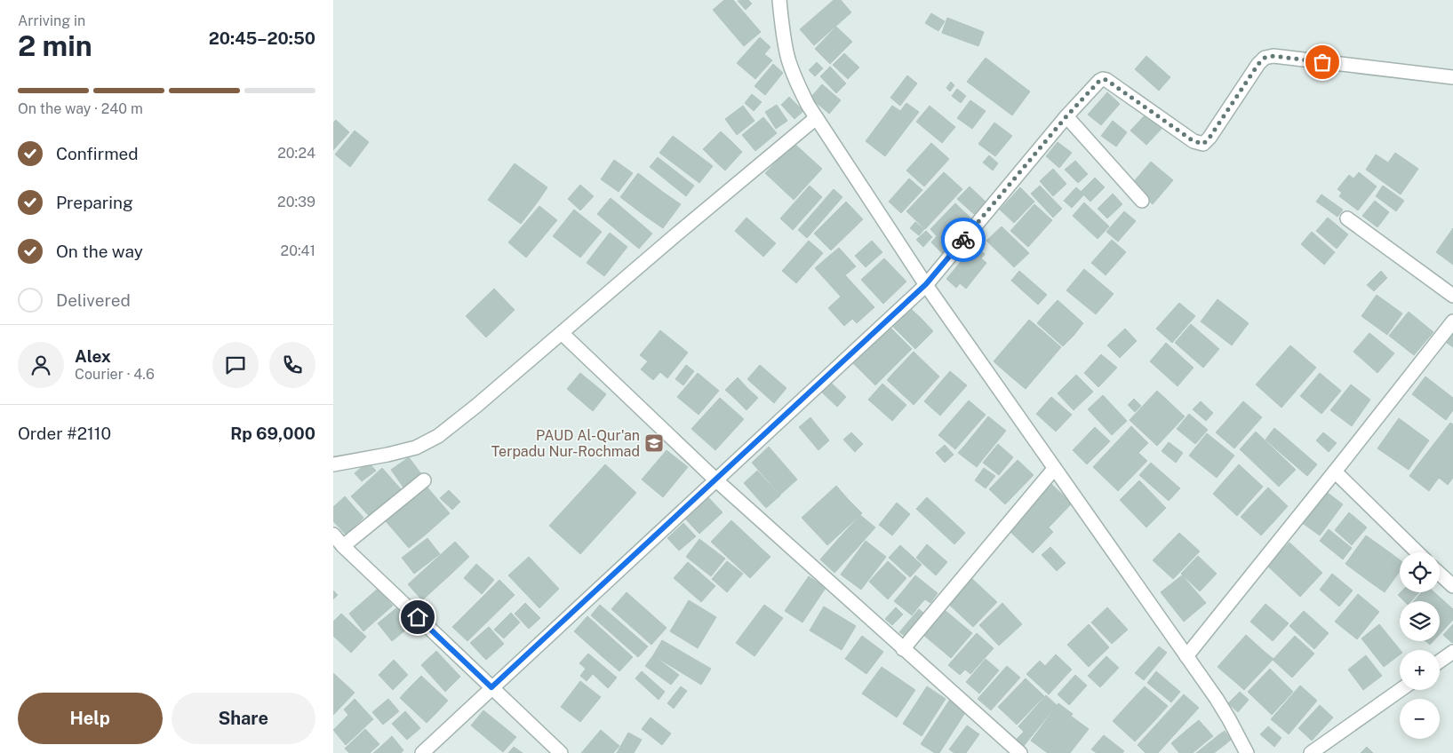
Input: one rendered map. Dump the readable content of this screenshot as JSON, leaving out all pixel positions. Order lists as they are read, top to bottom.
{
  "places": {
    "school or university": ["PAUD Al-Qur'an Terpadu Nur-Rochmad"]
  },
  "page": {
    "heading": ["2 min", "Arriving in", "20:45–20:50"],
    "panel": [
      "Alex",
      "Courier · 4.6",
      "Order #2110",
      "Rp 69,000"
    ],
    "bar": "On the way · 240 m",
    "list": [
      ["Confirmed", "20:24"],
      ["Preparing", "20:39"],
      ["On the way", "20:41"],
      "Delivered"
    ],
    "map_buttons": ["+", "−"],
    "buttons": ["Help", "Share"]
  }
}
